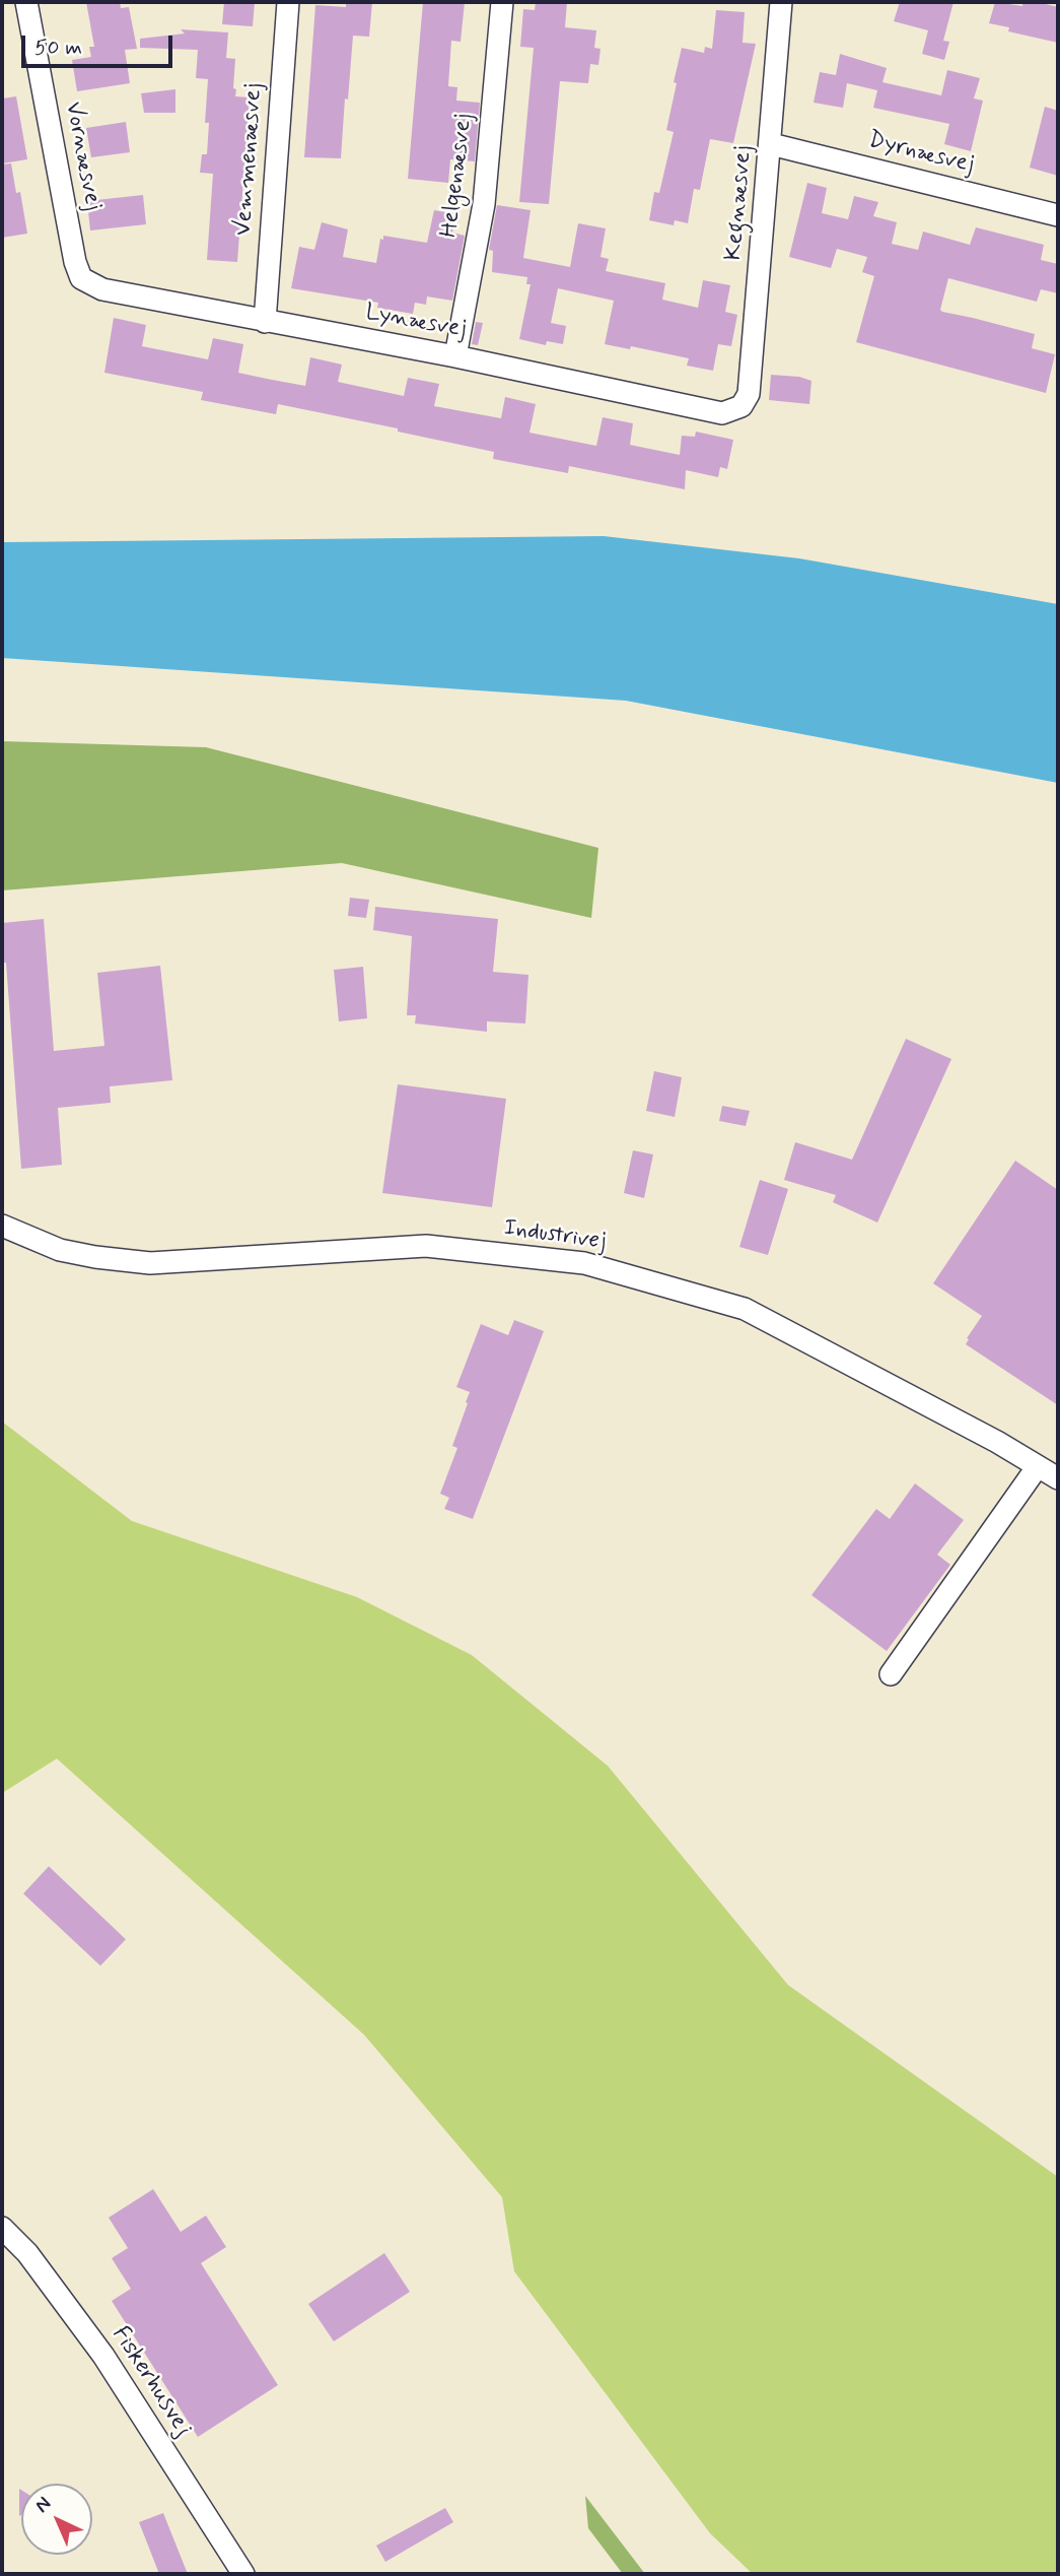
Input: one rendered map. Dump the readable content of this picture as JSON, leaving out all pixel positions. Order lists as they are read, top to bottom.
{
  "streets": {
    "street": [
      "Dyrnæsvej",
      "Vornæsvej",
      "Vemmenæsvej",
      "Helgenæsvej",
      "Kegnæsvej",
      "Lynæsvej",
      "Industrivej",
      "Fiskerhusvej"
    ]
  },
  "crossings": [
    ["Dyrnæsvej", "Kegnæsvej"],
    ["Vornæsvej", "Lynæsvej"],
    ["Vemmenæsvej", "Lynæsvej"],
    ["Helgenæsvej", "Lynæsvej"],
    ["Kegnæsvej", "Lynæsvej"]
  ],
  "scale_bar": "50 m",
  "north": "top left"
}
